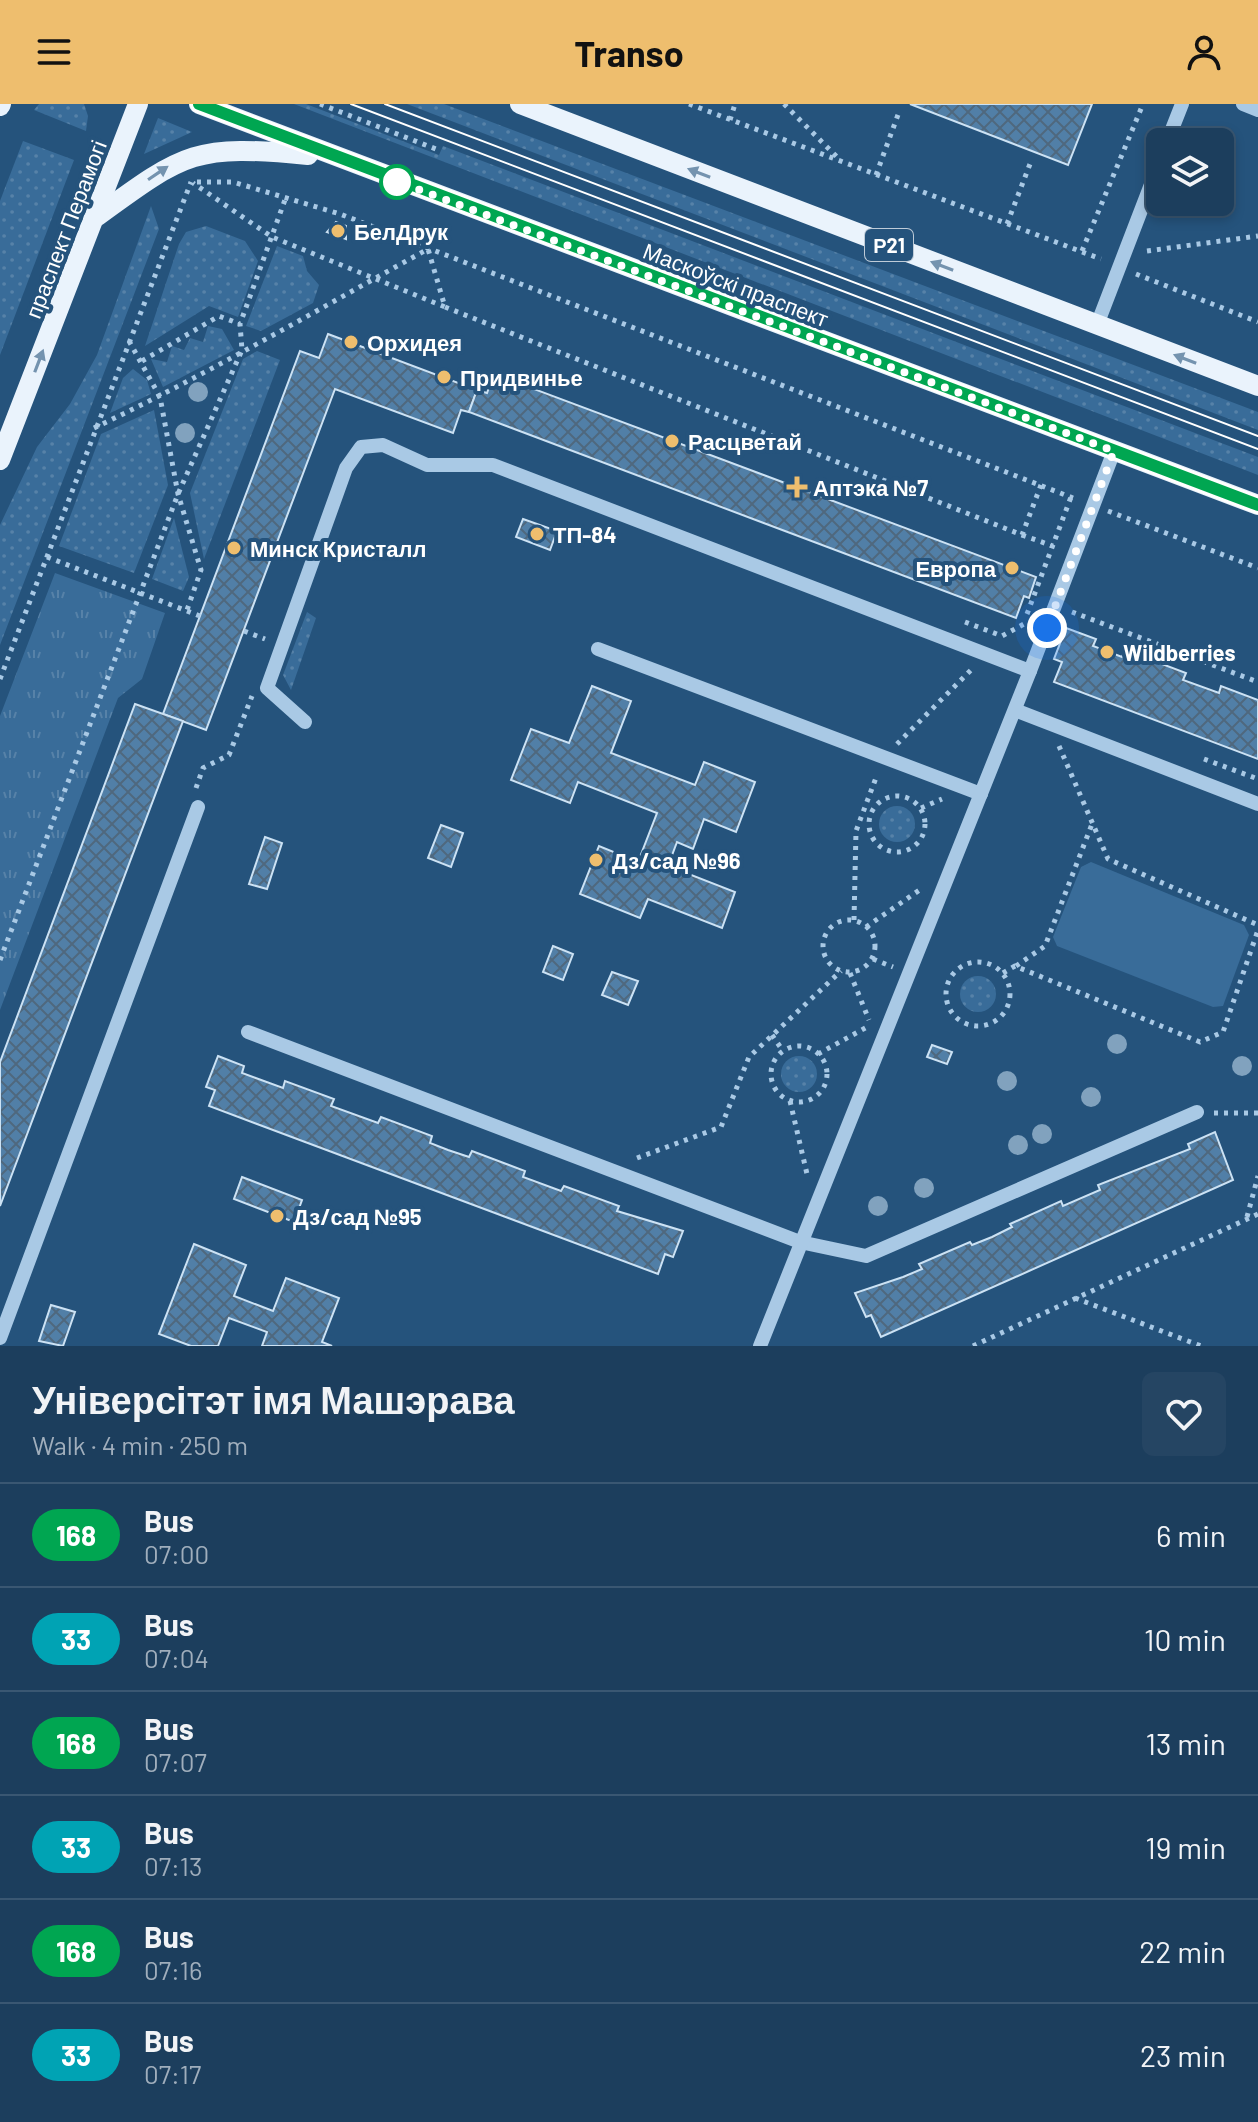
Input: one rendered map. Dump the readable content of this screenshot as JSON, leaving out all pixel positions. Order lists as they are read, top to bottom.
{
  "streets": {
    "main road": ["праспект Перамогі", "Р21", "Маскоўскі праспект"]
  },
  "one_way": ["праспект Перамогі"],
  "places": {
    "other": [
      "БелДрук",
      "Орхидея",
      "Придвинье",
      "Расцветай",
      "ТП-84",
      "Минск Кристалл",
      "Европа",
      "Wildberries",
      "Дз/сад №96",
      "Дз/сад №95"
    ],
    "health": ["Аптэка №7"]
  },
  "lines": ["bus line 168"],
  "page": {
    "header": "Transo",
    "heading": ["Універсітэт імя Машэрава", "Walk · 4 min · 250 m"],
    "list": [
      {
        "mark": "168",
        "name": "Bus",
        "note": "07:00",
        "value": "6 min"
      },
      {
        "mark": "33",
        "name": "Bus",
        "note": "07:04",
        "value": "10 min"
      },
      {
        "mark": "168",
        "name": "Bus",
        "note": "07:07",
        "value": "13 min"
      },
      {
        "mark": "33",
        "name": "Bus",
        "note": "07:13",
        "value": "19 min"
      },
      {
        "mark": "168",
        "name": "Bus",
        "note": "07:16",
        "value": "22 min"
      },
      {
        "mark": "33",
        "name": "Bus",
        "note": "07:17",
        "value": "23 min"
      }
    ]
  }
}
